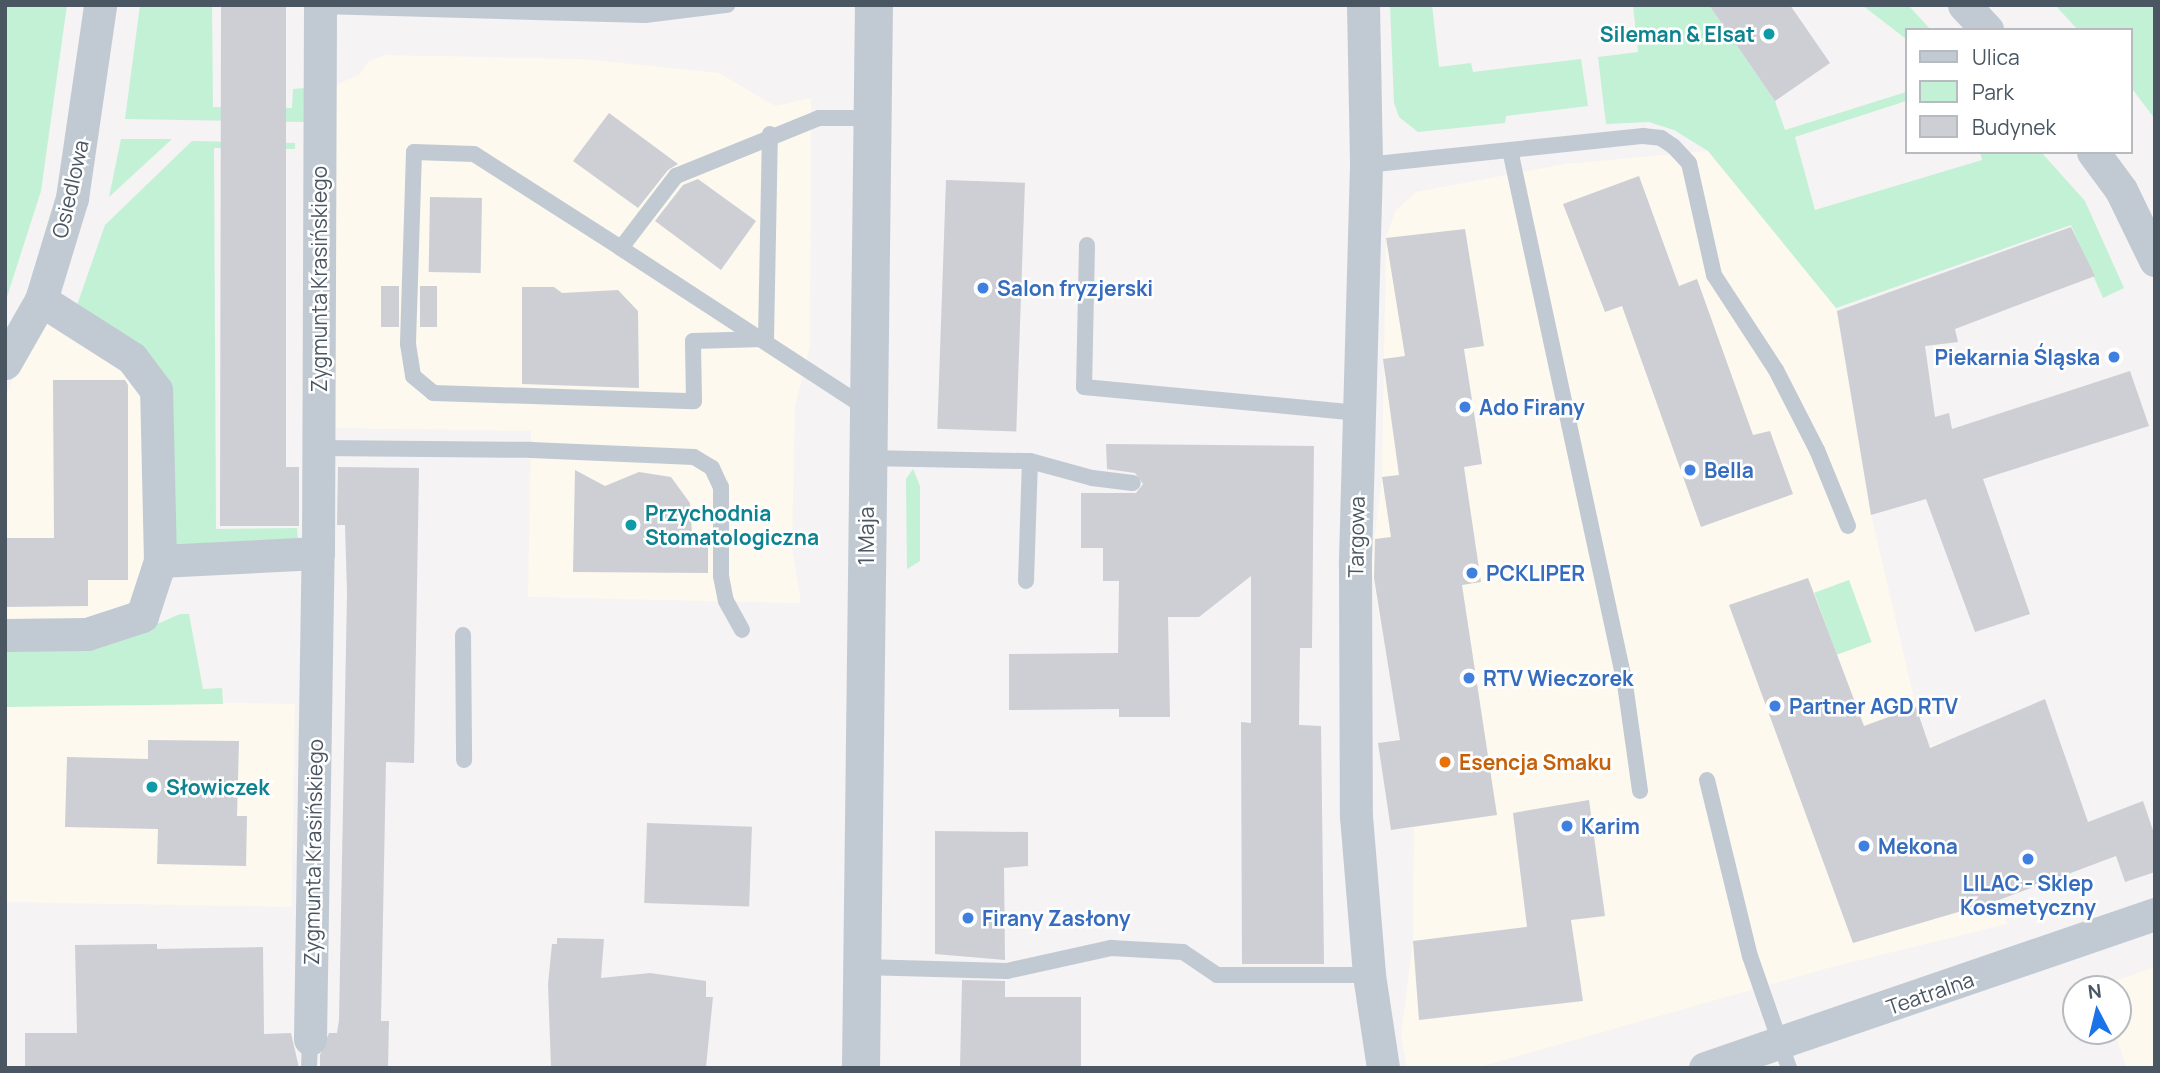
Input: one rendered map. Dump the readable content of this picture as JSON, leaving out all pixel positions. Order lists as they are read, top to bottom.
{
  "streets": {
    "street": [
      "Osiedlowa",
      "Zygmunta Krasińskiego",
      "1 Maja",
      "Targowa",
      "Teatralna"
    ]
  },
  "places": [
    "Sileman & Elsat",
    "Salon fryzjerski",
    "Piekarnia Śląska",
    "Ado Firany",
    "Bella",
    "Przychodnia Stomatologiczna",
    "PCKLIPER",
    "RTV Wieczorek",
    "Partner AGD RTV",
    "Esencja Smaku",
    "Słowiczek",
    "Karim",
    "Mekona",
    "LILAC - Sklep Kosmetyczny",
    "Firany Zasłony"
  ],
  "legend": ["Ulica", "Park", "Budynek"],
  "north": "top"
}
